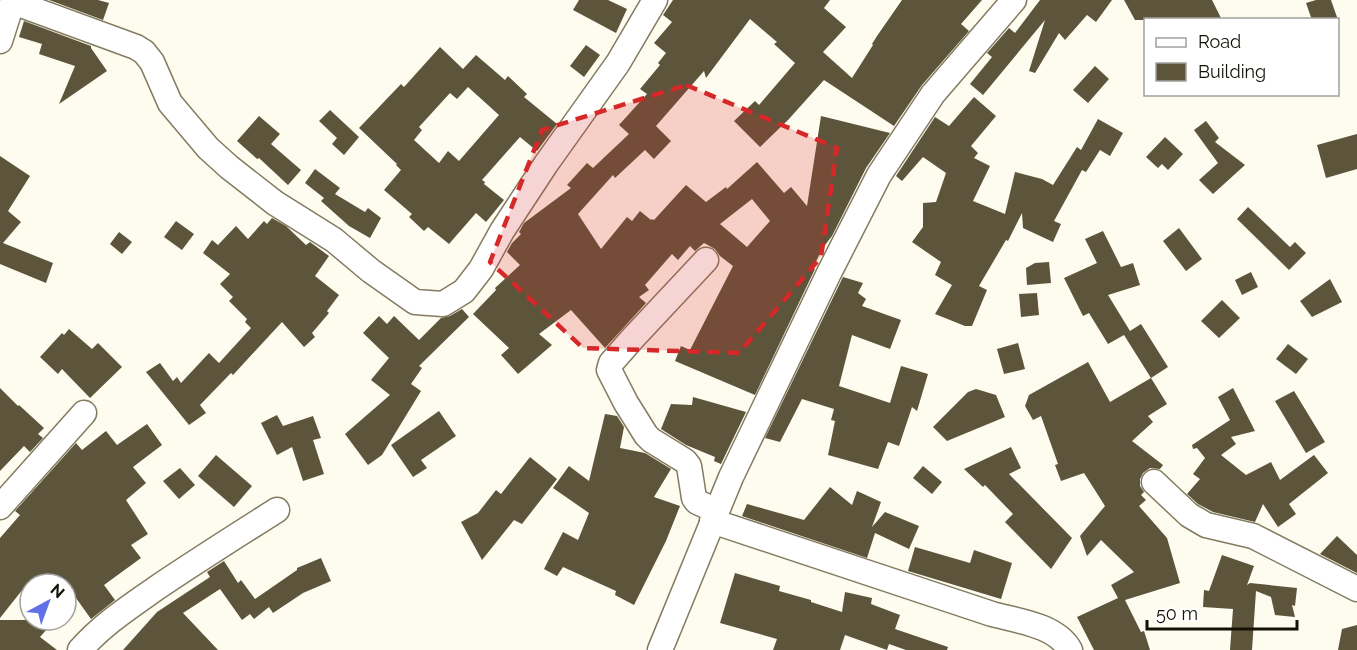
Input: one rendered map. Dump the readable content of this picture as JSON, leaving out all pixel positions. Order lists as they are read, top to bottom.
{
  "legend": ["Road", "Building"],
  "scale_bar": "50 m",
  "north": "top right"
}
